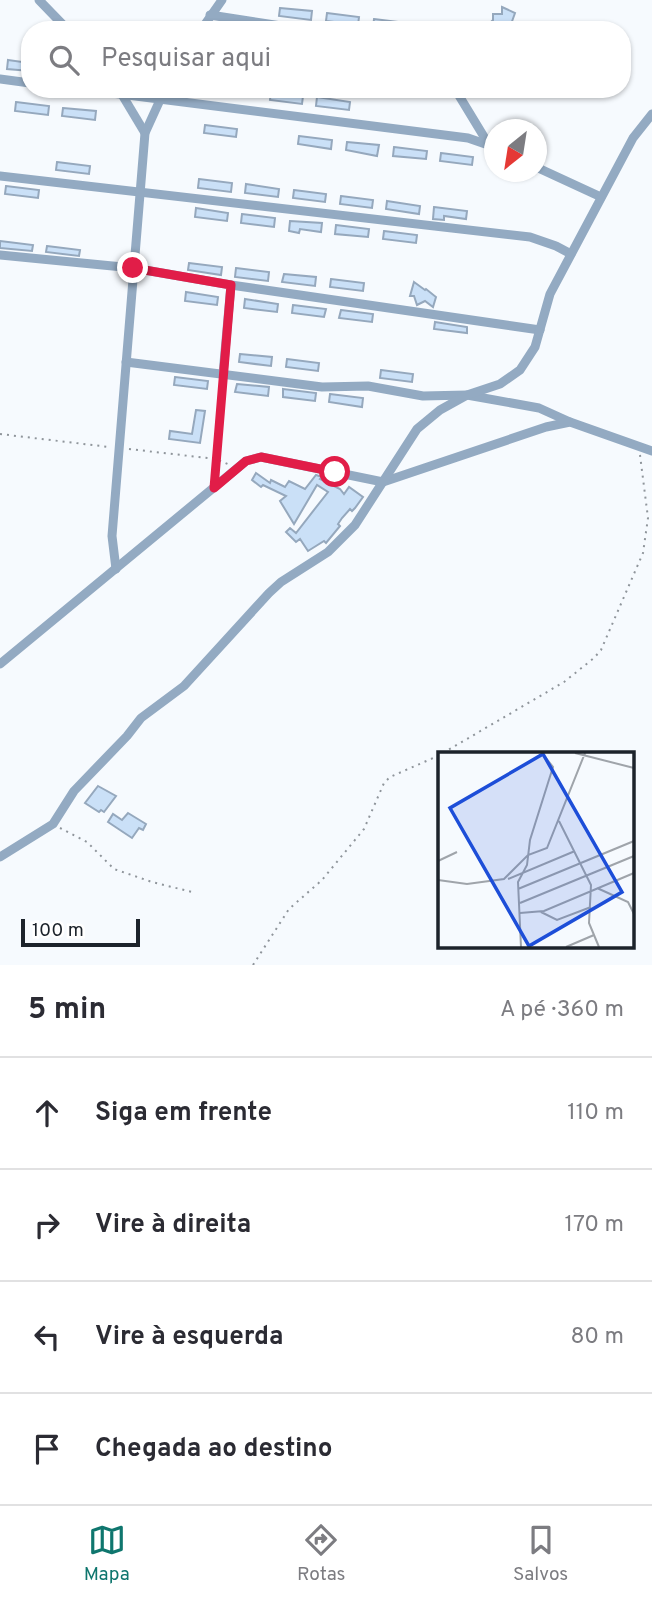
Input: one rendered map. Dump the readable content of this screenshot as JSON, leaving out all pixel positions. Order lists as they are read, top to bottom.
{
  "scale_bar": "100 m",
  "north": "bottom left",
  "page": {
    "search": "Pesquisar aqui",
    "scale": "100 m",
    "heading": ["5 min", "A pé · 360 m"],
    "list": [
      ["Siga em frente", "110 m"],
      ["Vire à direita", "170 m"],
      ["Vire à esquerda", "80 m"],
      "Chegada ao destino"
    ],
    "nav": ["Mapa", "Rotas", "Salvos"]
  }
}
